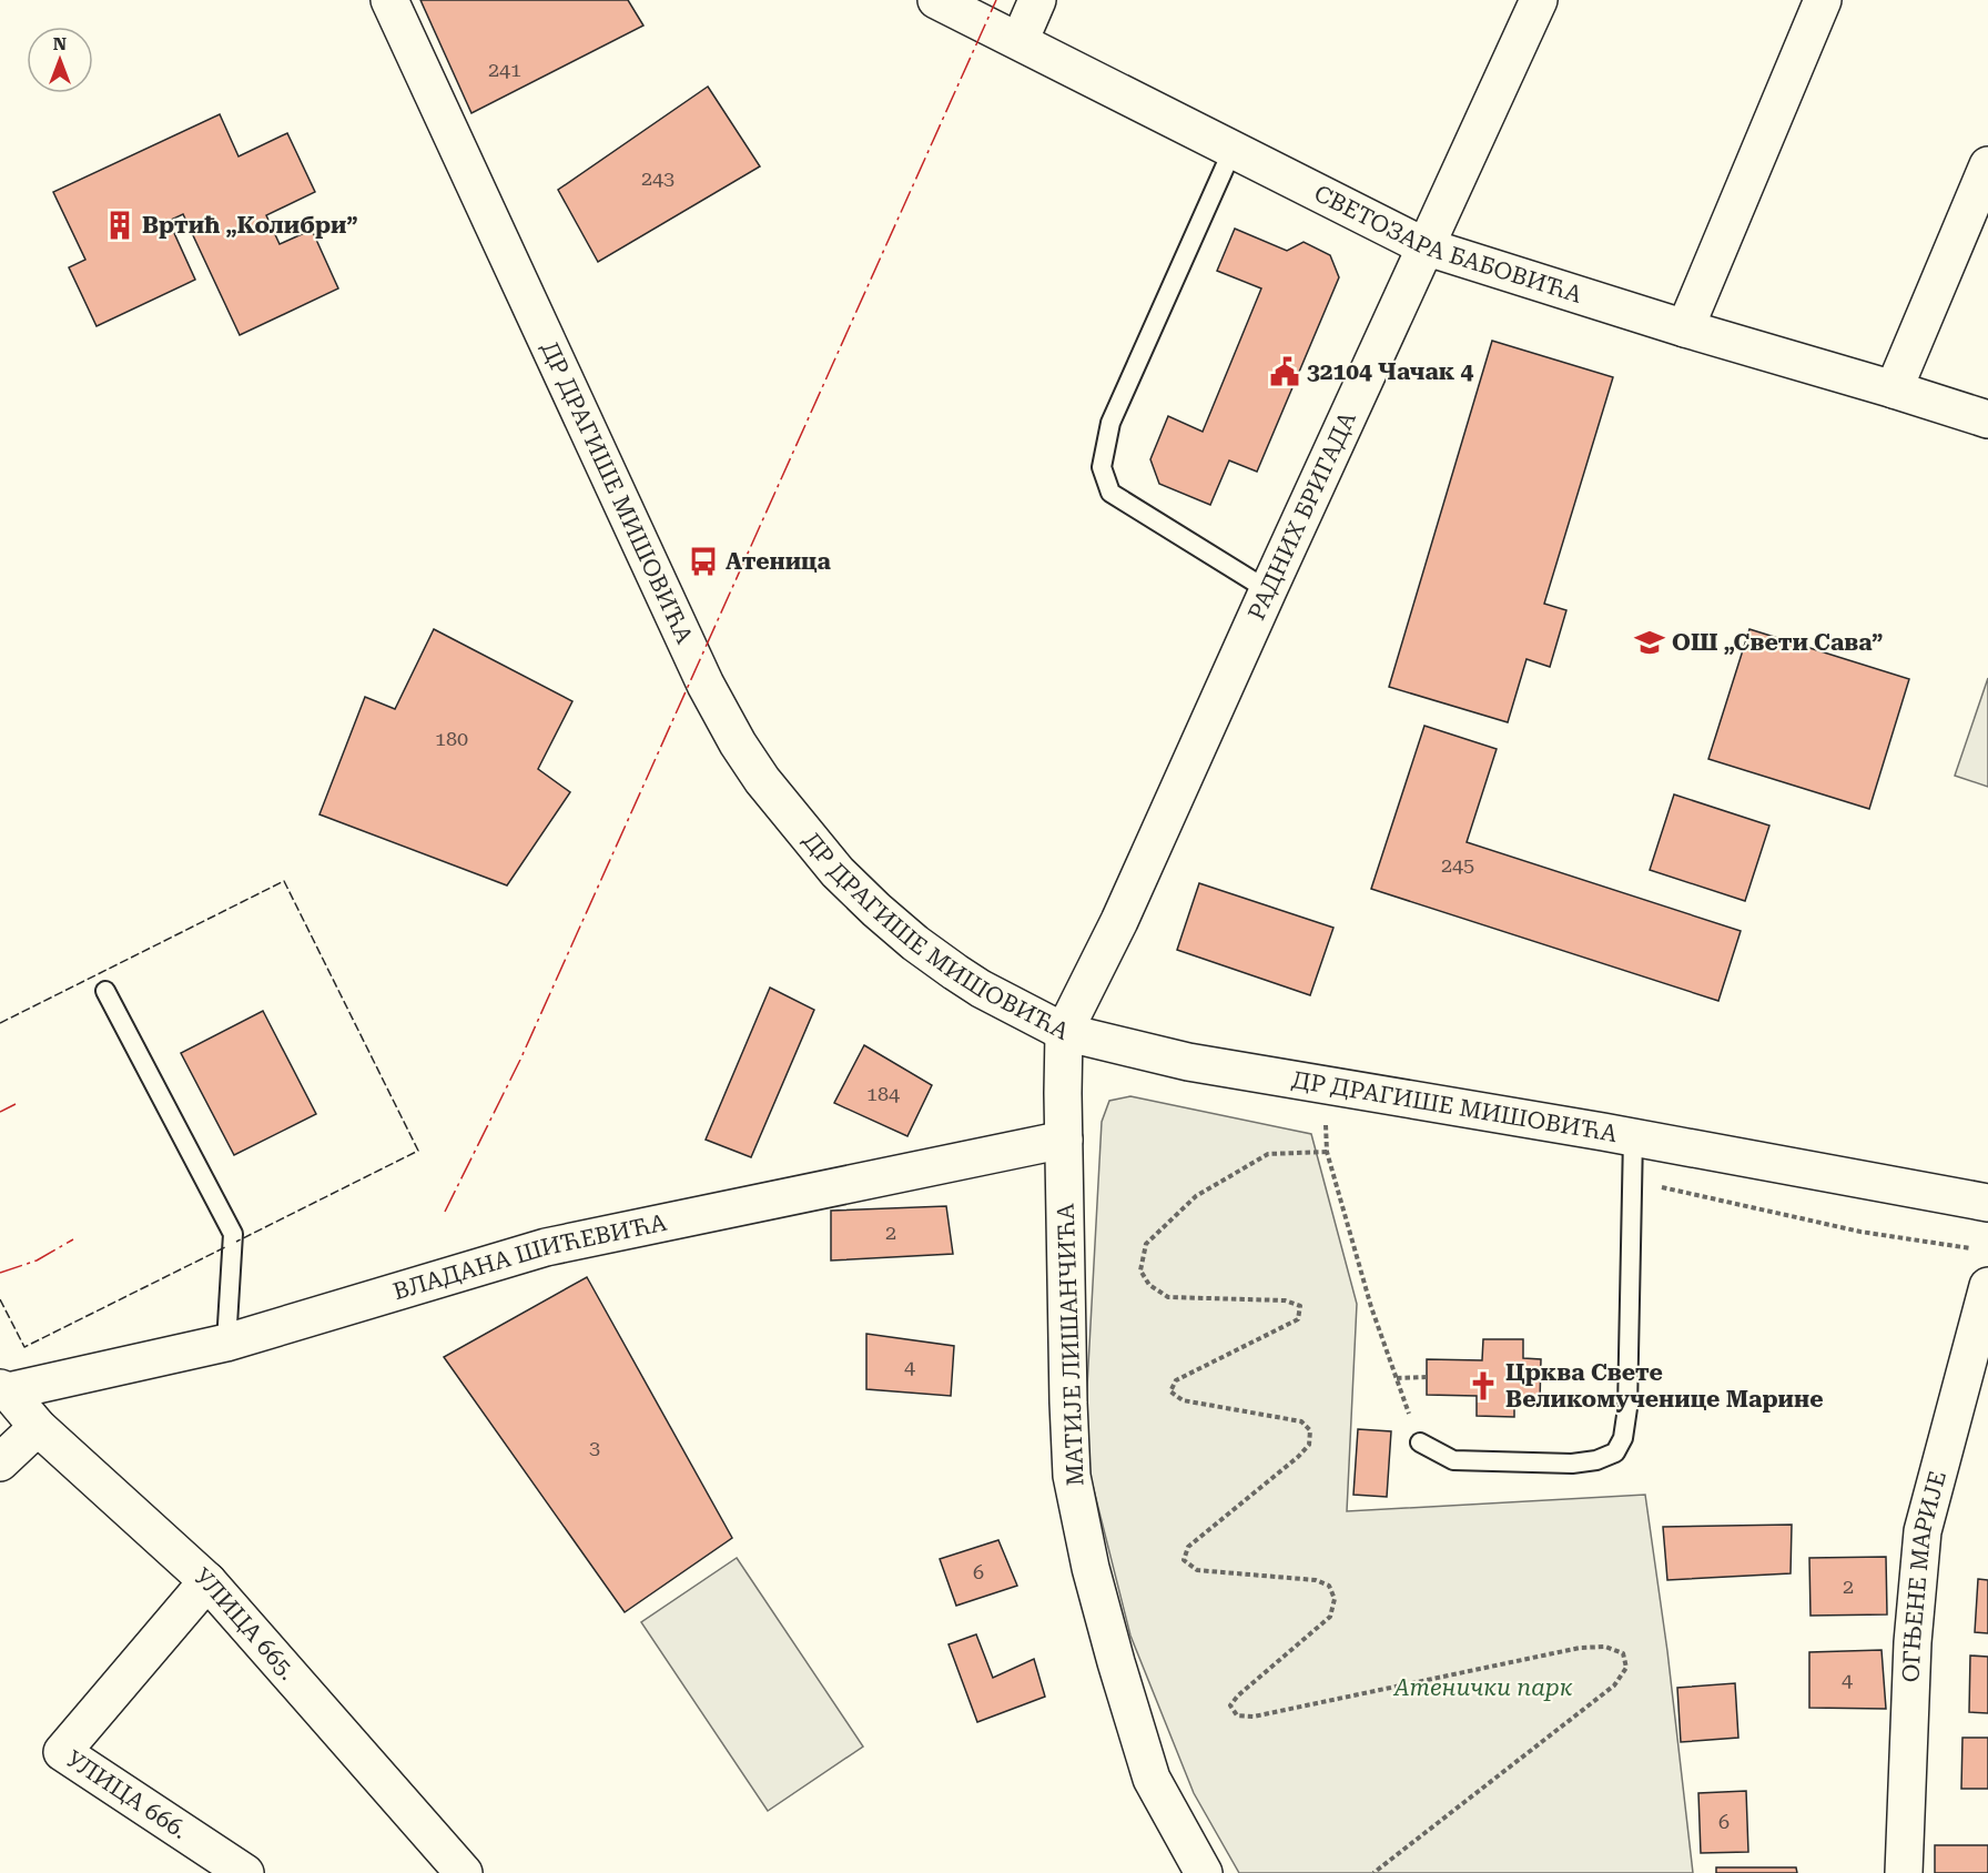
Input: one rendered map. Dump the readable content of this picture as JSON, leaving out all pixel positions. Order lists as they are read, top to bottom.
{
  "streets": {
    "street": [
      "СВЕТОЗАРА БАБОВИЋА",
      "ДР ДРАГИШЕ МИШОВИЋА",
      "РАДНИХ БРИГАДА",
      "ВЛАДАНА ШИЋЕВИЋА",
      "МАТИЈЕ ЛИШАНЧИЋА",
      "ОГЊЕНЕ МАРИЈЕ",
      "УЛИЦА 665.",
      "УЛИЦА 666."
    ]
  },
  "crossings": [
    ["СВЕТОЗАРА БАБОВИЋА", "РАДНИХ БРИГАДА"],
    ["ДР ДРАГИШЕ МИШОВИЋА", "РАДНИХ БРИГАДА"],
    ["ДР ДРАГИШЕ МИШОВИЋА", "МАТИЈЕ ЛИШАНЧИЋА"],
    ["РАДНИХ БРИГАДА", "МАТИЈЕ ЛИШАНЧИЋА"],
    ["ВЛАДАНА ШИЋЕВИЋА", "МАТИЈЕ ЛИШАНЧИЋА"],
    ["ВЛАДАНА ШИЋЕВИЋА", "УЛИЦА 665."],
    ["УЛИЦА 665.", "УЛИЦА 666."]
  ],
  "parks": ["Атенички парк"],
  "places": {
    "building": ["Вртић „Колибри”"],
    "public building": ["32104 Чачак 4"],
    "bus stop": ["Атеница"],
    "school or university": ["ОШ „Свети Сава”"],
    "church": ["Црква Свете Великомученице Марине"]
  },
  "house_numbers": [
    "241",
    "243",
    "180",
    "245",
    "184",
    "2",
    "4",
    "3",
    "6",
    "2",
    "4",
    "6"
  ],
  "north": "top"
}
